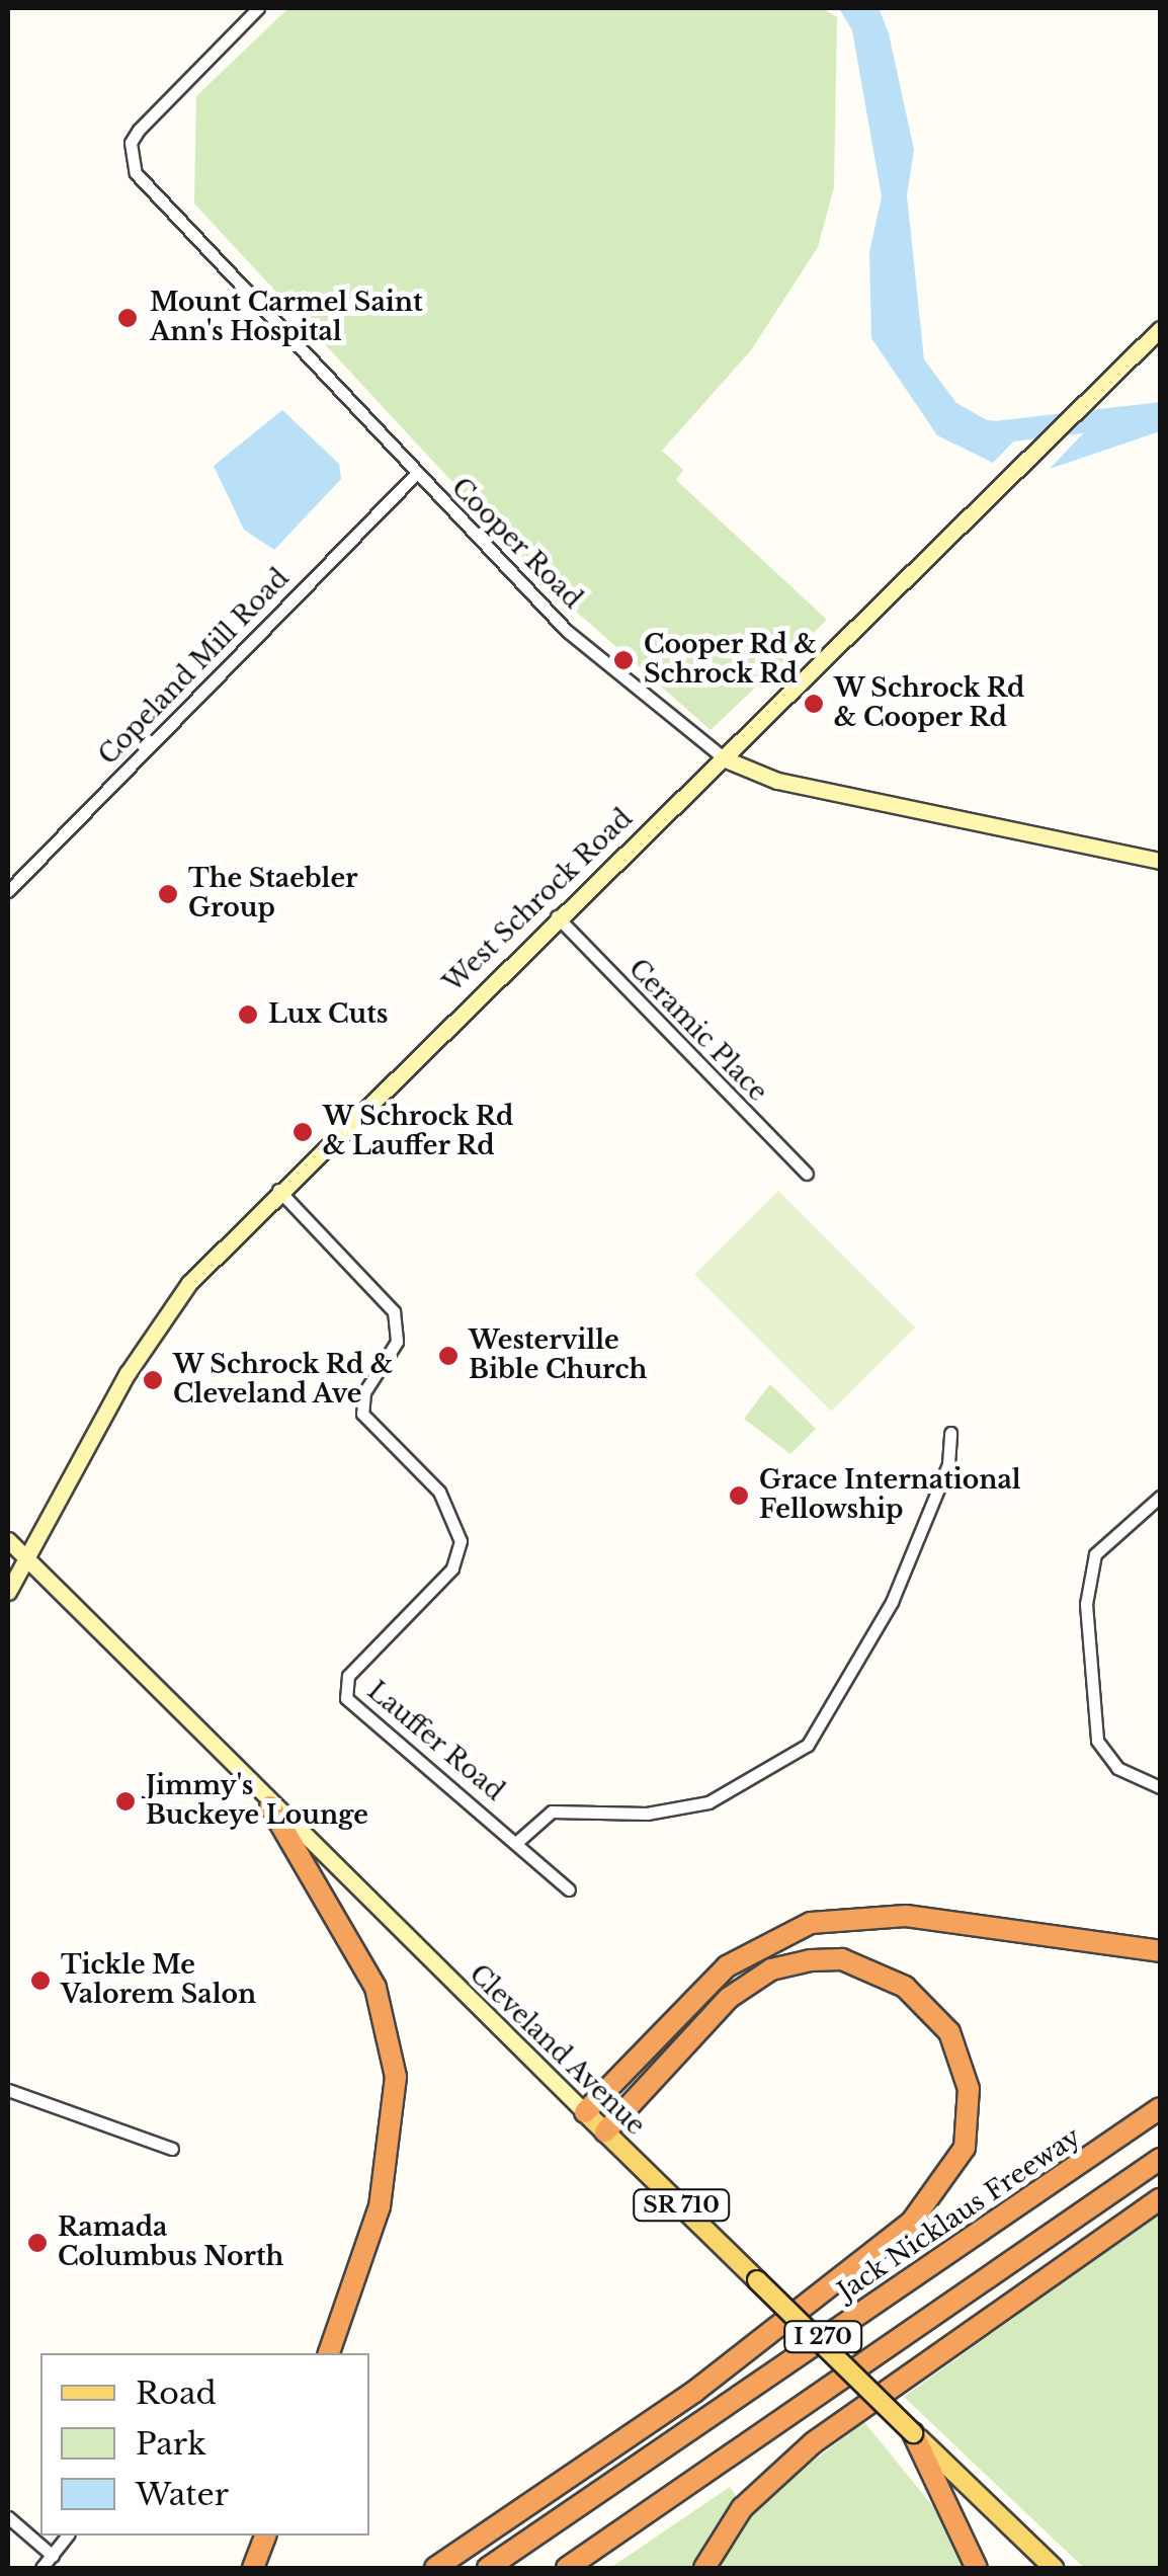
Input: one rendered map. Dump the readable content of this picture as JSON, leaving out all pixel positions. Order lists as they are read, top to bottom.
{
  "streets": {
    "highway": ["Jack Nicklaus Freeway", "I 270"],
    "main road": [
      "Cooper Road",
      "West Schrock Road",
      "Cleveland Avenue",
      "SR 710"
    ],
    "street": ["Copeland Mill Road", "Ceramic Place", "Lauffer Road"]
  },
  "crossings": [
    ["Cooper Road", "Copeland Mill Road"],
    ["Cooper Road", "West Schrock Road"],
    ["West Schrock Road", "Ceramic Place"],
    ["West Schrock Road", "Lauffer Road"],
    ["West Schrock Road", "Cleveland Avenue"]
  ],
  "places": [
    "Mount Carmel Saint Ann's Hospital",
    "Cooper Rd & Schrock Rd",
    "W Schrock Rd & Cooper Rd",
    "The Staebler Group",
    "Lux Cuts",
    "W Schrock Rd & Lauffer Rd",
    "Westerville Bible Church",
    "W Schrock Rd & Cleveland Ave",
    "Grace International Fellowship",
    "Jimmy's Buckeye Lounge",
    "Tickle Me Valorem Salon",
    "Ramada Columbus North"
  ],
  "legend": ["Road", "Park", "Water"]
}
